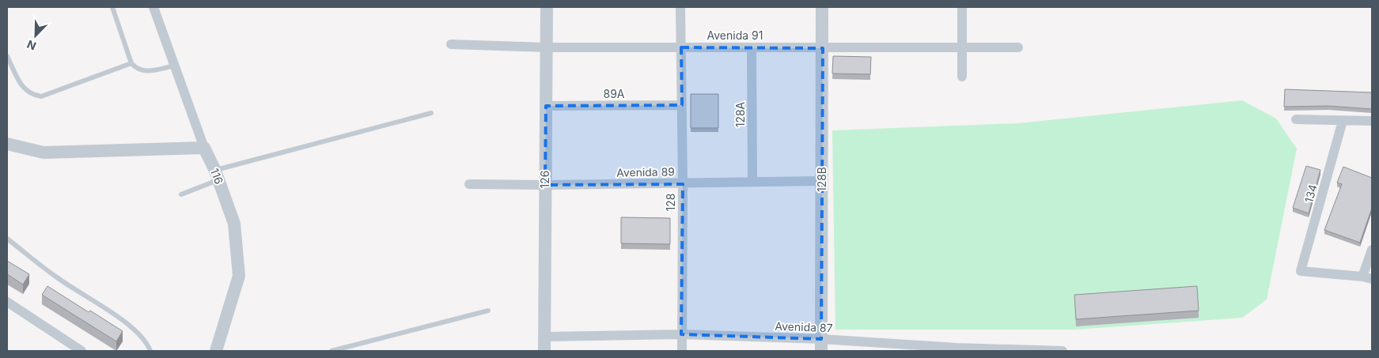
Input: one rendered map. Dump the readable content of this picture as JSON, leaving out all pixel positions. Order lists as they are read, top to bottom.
{
  "streets": {
    "street": [
      "Avenida 91",
      "89A",
      "128A",
      "Avenida 89",
      "116",
      "126",
      "128B",
      "134",
      "128",
      "Avenida 87"
    ]
  },
  "crossings": [
    ["Avenida 91", "128A"],
    ["Avenida 91", "126"],
    ["Avenida 91", "128B"],
    ["Avenida 91", "128"],
    ["89A", "126"],
    ["89A", "128"],
    ["128A", "Avenida 89"],
    ["Avenida 89", "126"],
    ["Avenida 89", "128B"],
    ["Avenida 89", "128"],
    ["126", "Avenida 87"],
    ["128B", "Avenida 87"],
    ["128", "Avenida 87"]
  ],
  "north": "bottom left"
}
